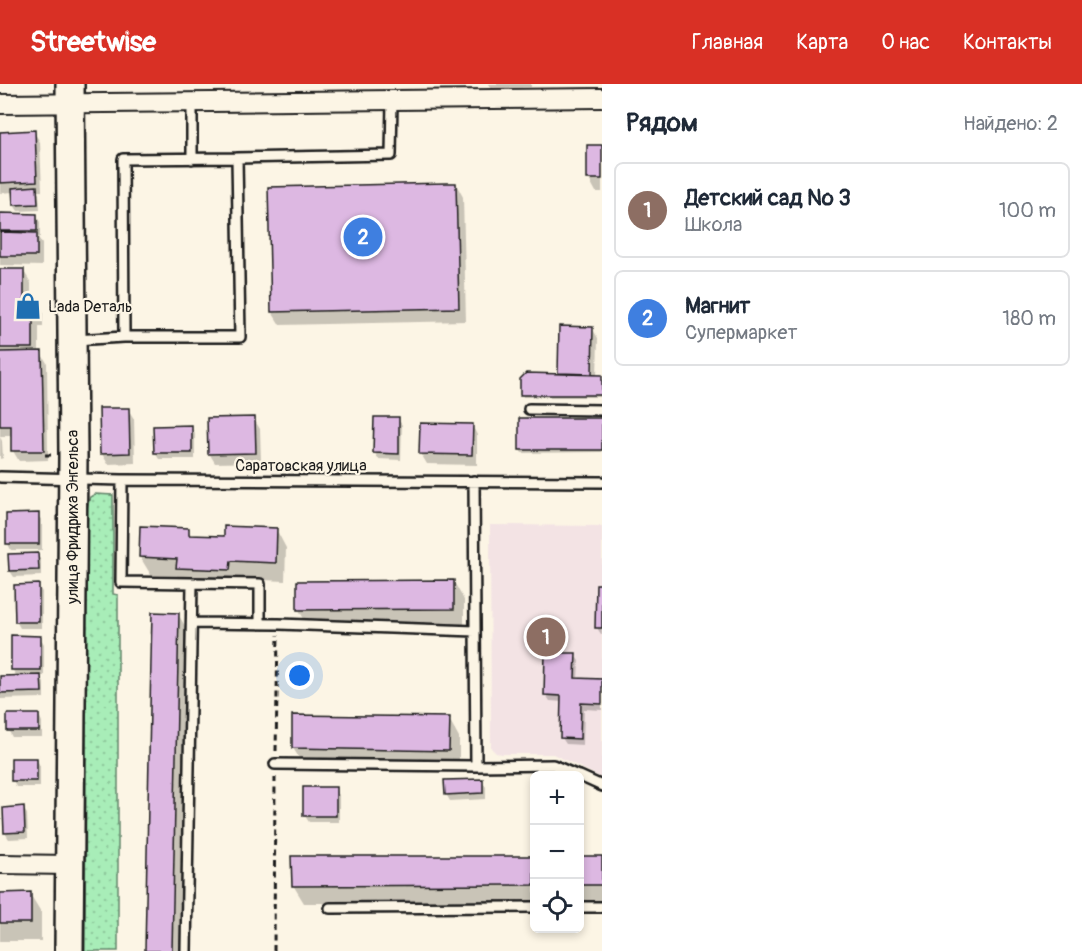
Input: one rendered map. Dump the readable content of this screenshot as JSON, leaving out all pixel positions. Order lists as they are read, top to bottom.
{
  "streets": {
    "main road": ["улица Фридриха Энгельса"],
    "lane": ["Саратовская улица"]
  },
  "crossings": [
    ["Саратовская улица", "улица Фридриха Энгельса"]
  ],
  "places": {
    "shop": ["Lada Dеталь"]
  },
  "page": {
    "header": "Streetwise",
    "nav": [
      "Главная",
      "Карта",
      "О нас",
      "Контакты"
    ],
    "heading": ["Рядом", "Найдено: 2"],
    "list": [
      {
        "mark": "1",
        "name": "Детский сад № 3",
        "note": "Школа",
        "value": "100 m"
      },
      {
        "mark": "2",
        "name": "Магнит",
        "note": "Супермаркет",
        "value": "180 m"
      }
    ],
    "pins": ["2", "1"],
    "map_buttons": ["+", "−"]
  }
}
